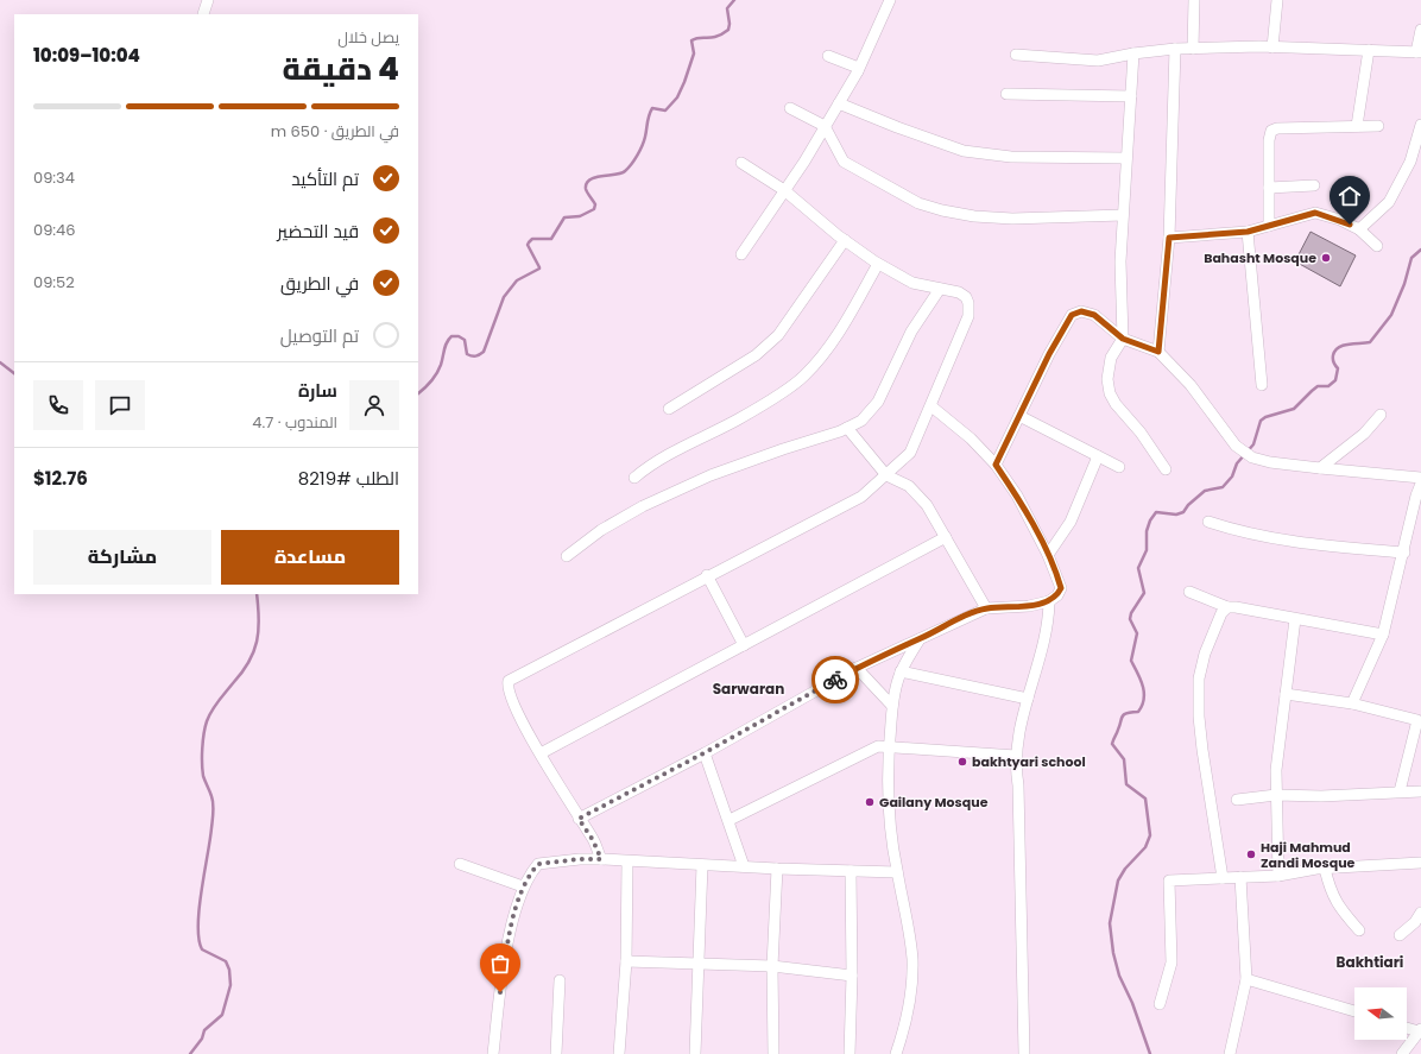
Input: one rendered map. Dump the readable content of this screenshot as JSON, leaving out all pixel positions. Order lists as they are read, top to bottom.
{
  "districts": ["Sarwaran", "Bakhtiari"],
  "places": [
    "Bahasht Mosque",
    "bakhtyari school",
    "Gailany Mosque",
    "Haji Mahmud Zandi Mosque"
  ],
  "north": "left",
  "page": {
    "heading": ["4 دقيقة", "يصل خلال", "10:04–10:09"],
    "panel": [
      "سارة",
      "المندوب · 4.7",
      "الطلب #8219",
      "$12.76"
    ],
    "bar": "في الطريق · 650 m",
    "list": [
      ["تم التأكيد", "09:34"],
      ["قيد التحضير", "09:46"],
      ["في الطريق", "09:52"],
      "تم التوصيل"
    ],
    "buttons": ["مساعدة", "مشاركة"]
  }
}
